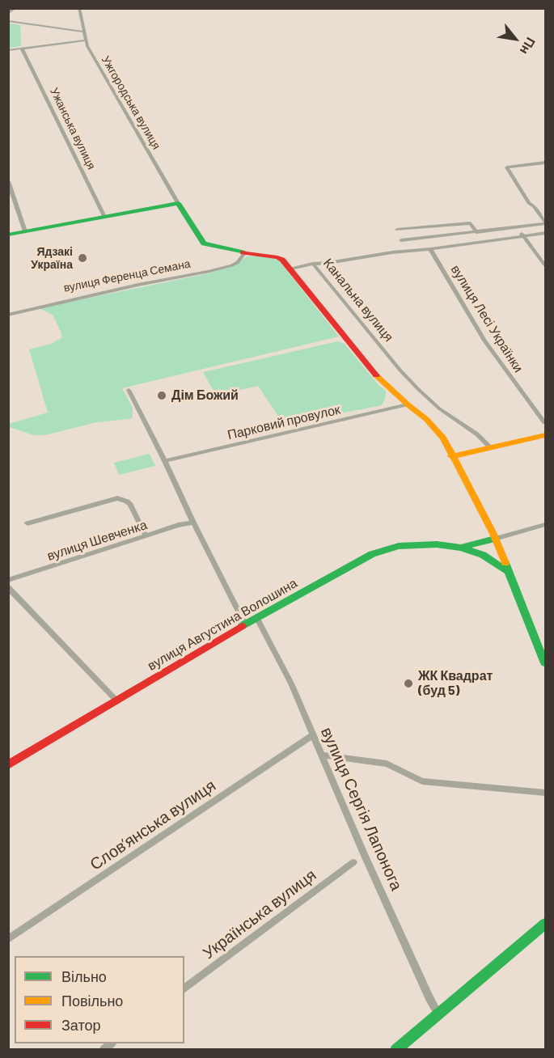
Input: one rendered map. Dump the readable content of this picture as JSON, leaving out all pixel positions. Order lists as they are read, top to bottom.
{
  "streets": {
    "street": [
      "Ужгородська вулиця",
      "Ужанська вулиця",
      "вулиця Ференца Семана",
      "Канальна вулиця",
      "вулиця Лесі Українки",
      "Парковий провулок",
      "вулиця Шевченка",
      "вулиця Августина Волошина",
      "вулиця Сергія Лапонога",
      "Словʼянська вулиця",
      "Українська вулиця"
    ]
  },
  "crossings": [
    ["Канальна вулиця", "вулиця Лесі Українки"],
    ["вулиця Августина Волошина", "вулиця Сергія Лапонога"],
    ["вулиця Сергія Лапонога", "Словʼянська вулиця"]
  ],
  "places": ["Ядзакі Україна", "Дім Божий", "ЖК Квадрат (буд 5)"],
  "legend": ["Вільно", "Повільно", "Затор"],
  "north": "bottom right"
}
